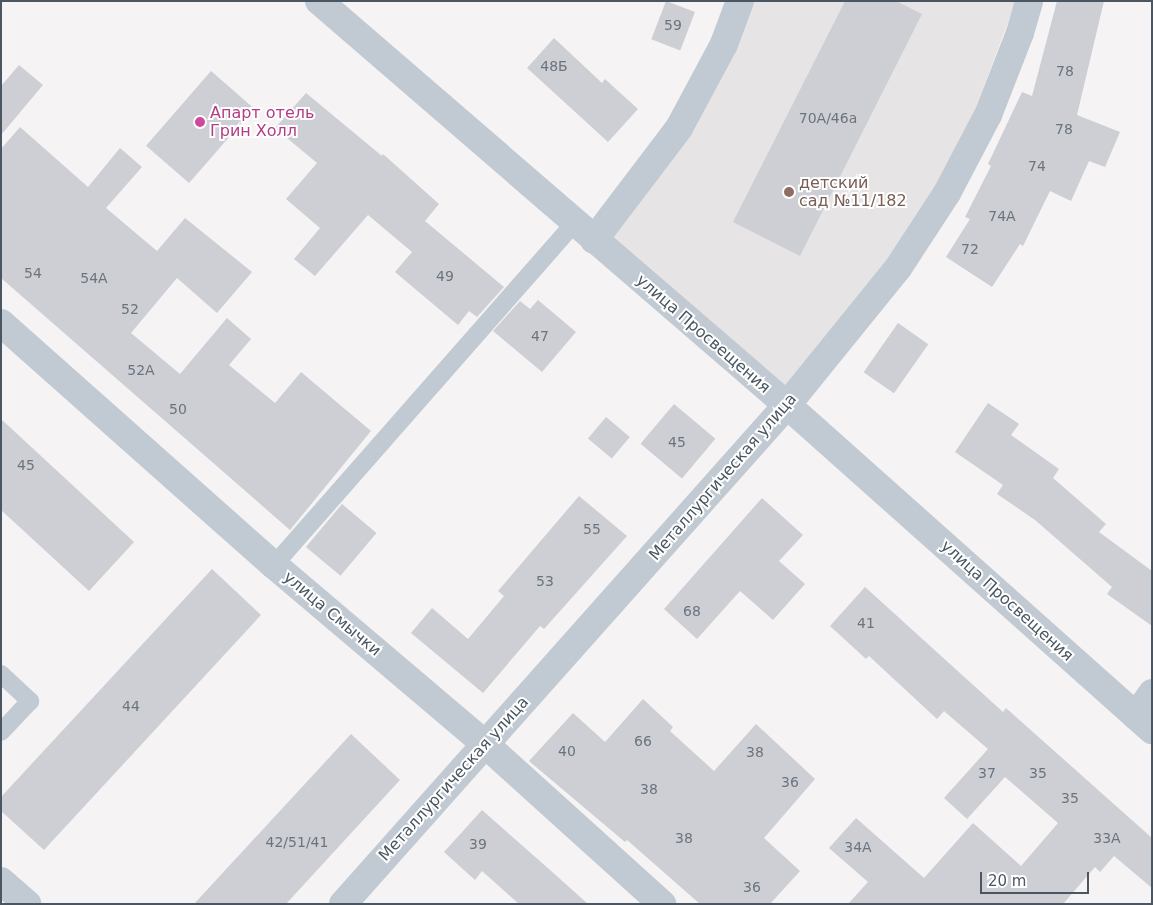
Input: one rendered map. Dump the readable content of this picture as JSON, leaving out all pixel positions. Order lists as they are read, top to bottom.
{
  "streets": {
    "street": ["улица Просвещения", "Металлургическая улица", "улица Смычки"]
  },
  "crossings": [
    ["улица Просвещения", "Металлургическая улица"],
    ["Металлургическая улица", "улица Смычки"]
  ],
  "places": ["Апарт отель Грин Холл", "детский сад №11/182"],
  "house_numbers": [
    "59",
    "48Б",
    "78",
    "70А/46а",
    "78",
    "74",
    "74А",
    "72",
    "54",
    "49",
    "54А",
    "52",
    "47",
    "52А",
    "50",
    "45",
    "45",
    "55",
    "53",
    "68",
    "41",
    "44",
    "66",
    "40",
    "38",
    "37",
    "35",
    "36",
    "38",
    "35",
    "38",
    "33А",
    "42/51/41",
    "39",
    "34А",
    "36"
  ],
  "scale_bar": "20 m"
}
